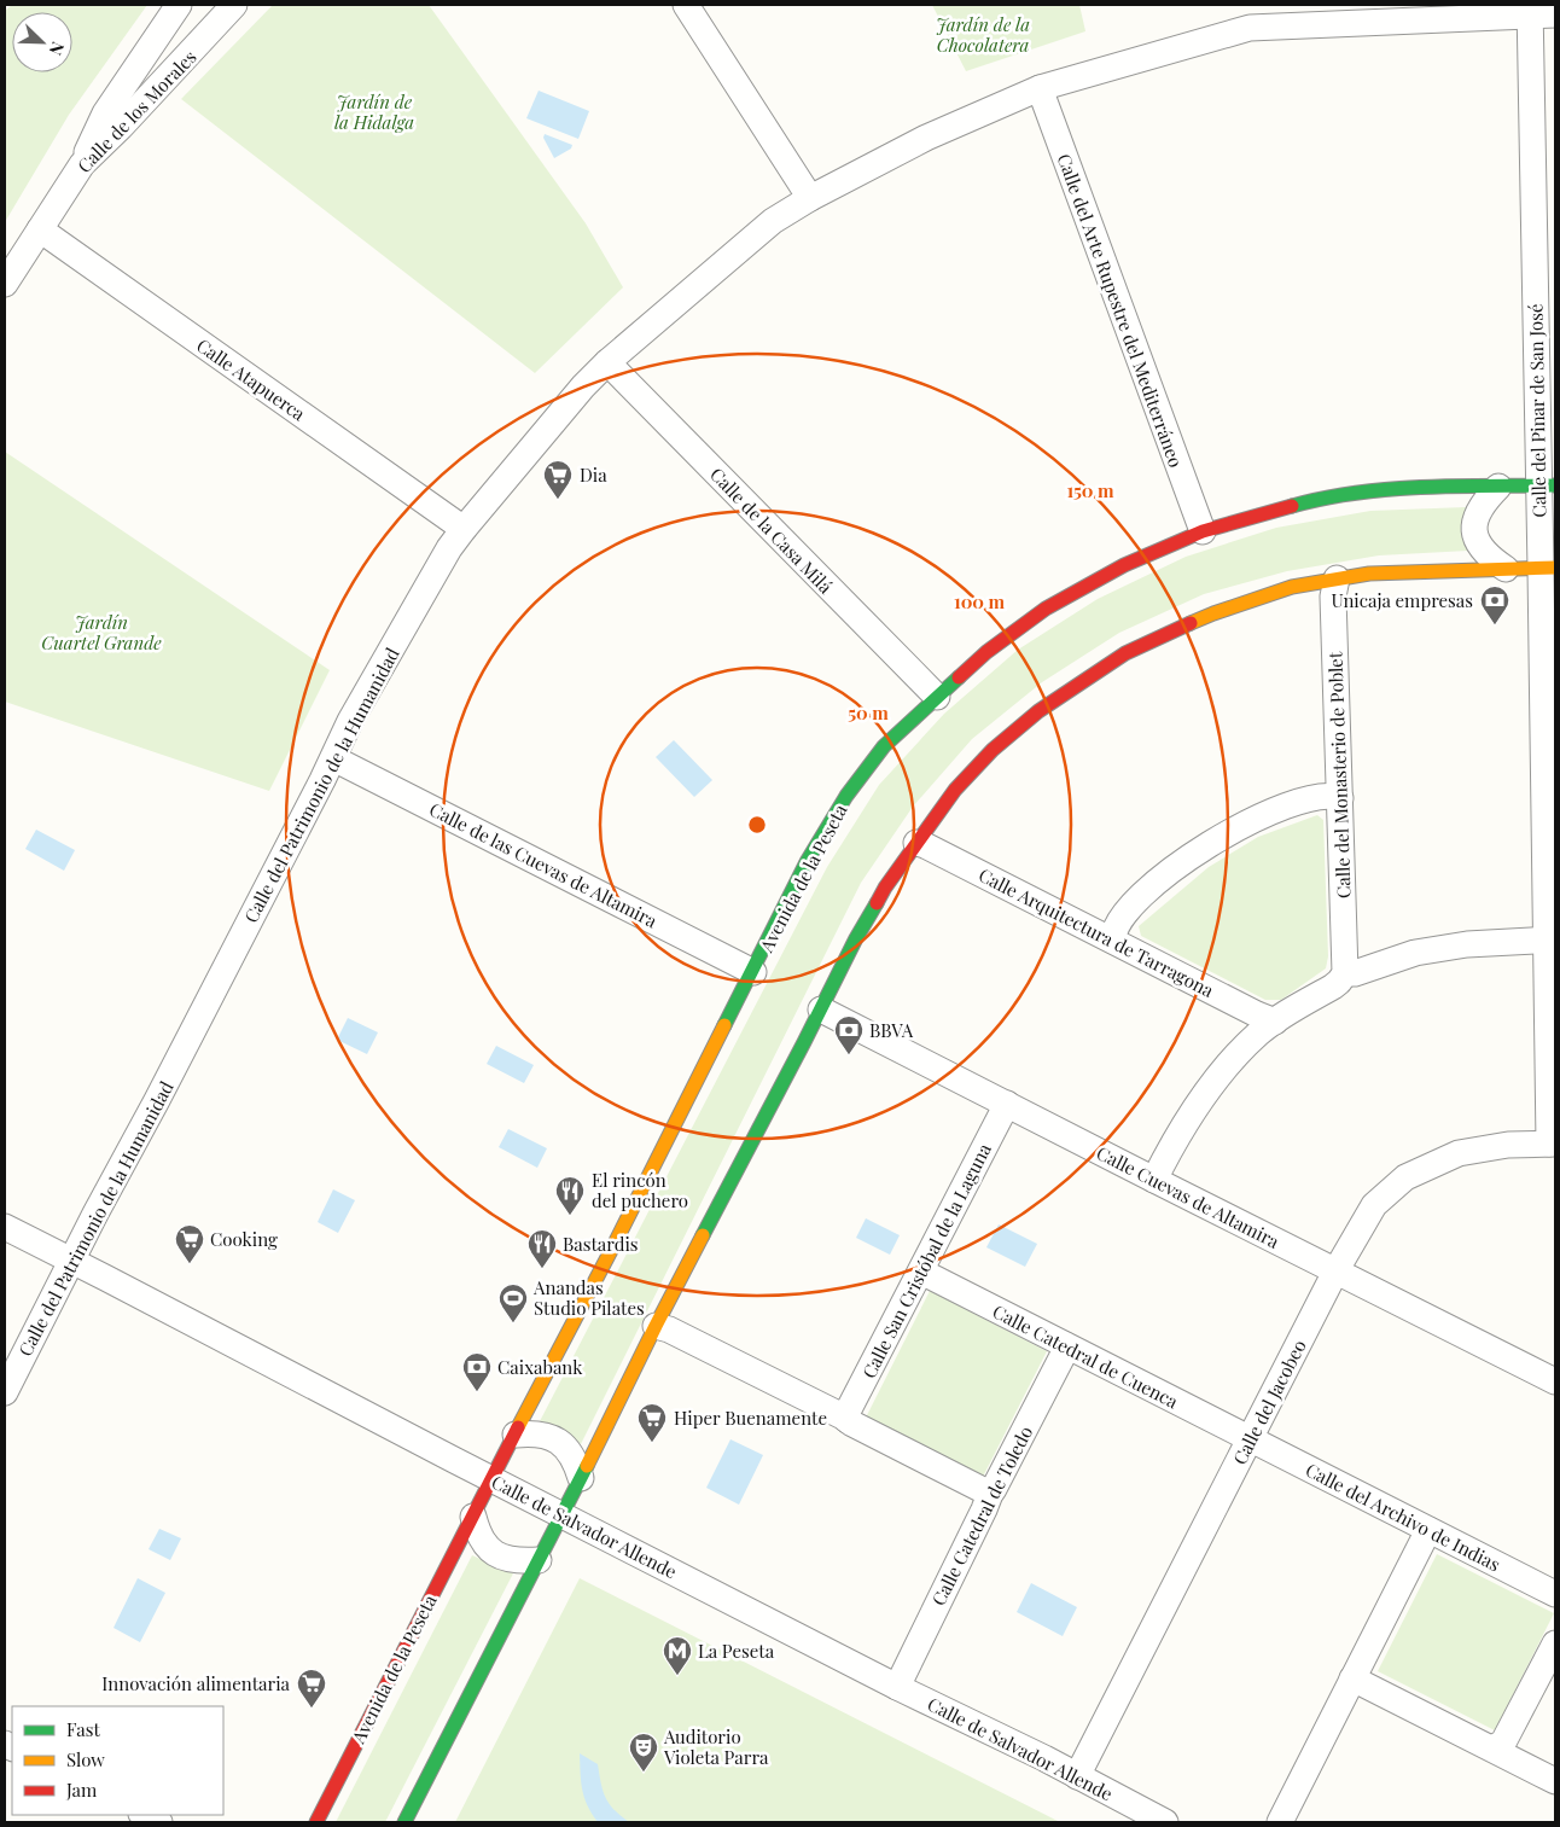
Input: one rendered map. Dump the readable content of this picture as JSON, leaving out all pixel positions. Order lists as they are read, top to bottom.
{
  "streets": {
    "street": [
      "Calle de los Morales",
      "Calle del Arte Rupestre del Mediterráneo",
      "Calle Atapuerca",
      "Calle del Pinar de San José",
      "Calle de la Casa Milá",
      "Calle del Monasterio de Poblet",
      "Calle del Patrimonio de la Humanidad",
      "Calle de las Cuevas de Altamira",
      "Avenida de la Peseta",
      "Calle Arquitectura de Tarragona",
      "Calle Cuevas de Altamira",
      "Calle San Cristóbal de la Laguna",
      "Calle Catedral de Cuenca",
      "Calle del Jacobeo",
      "Calle Catedral de Toledo",
      "Calle del Archivo de Indias",
      "Calle de Salvador Allende"
    ]
  },
  "crossings": [
    ["Calle de los Morales", "Calle Atapuerca"],
    ["Calle del Arte Rupestre del Mediterráneo", "Calle del Patrimonio de la Humanidad"],
    ["Calle del Arte Rupestre del Mediterráneo", "Avenida de la Peseta"],
    ["Calle Atapuerca", "Calle del Patrimonio de la Humanidad"],
    ["Calle del Pinar de San José", "Calle del Patrimonio de la Humanidad"],
    ["Calle del Pinar de San José", "Avenida de la Peseta"],
    ["Calle del Pinar de San José", "Calle del Jacobeo"],
    ["Calle de la Casa Milá", "Calle del Patrimonio de la Humanidad"],
    ["Calle de la Casa Milá", "Avenida de la Peseta"],
    ["Calle del Patrimonio de la Humanidad", "Calle de las Cuevas de Altamira"],
    ["Calle del Patrimonio de la Humanidad", "Calle de Salvador Allende"],
    ["Calle de las Cuevas de Altamira", "Avenida de la Peseta"],
    ["Avenida de la Peseta", "Calle de Salvador Allende"],
    ["Calle Cuevas de Altamira", "Calle San Cristóbal de la Laguna"],
    ["Calle Cuevas de Altamira", "Calle del Jacobeo"],
    ["Calle San Cristóbal de la Laguna", "Calle Catedral de Cuenca"],
    ["Calle Catedral de Cuenca", "Calle del Jacobeo"],
    ["Calle Catedral de Cuenca", "Calle Catedral de Toledo"],
    ["Calle Catedral de Cuenca", "Calle del Archivo de Indias"],
    ["Calle del Jacobeo", "Calle del Archivo de Indias"],
    ["Calle del Jacobeo", "Calle de Salvador Allende"],
    ["Calle Catedral de Toledo", "Calle de Salvador Allende"]
  ],
  "parks": ["Jardín de la Chocolatera", "Jardín de la Hidalga", "Jardín Cuartel Grande"],
  "places": {
    "supermarket": [
      "Dia",
      "Cooking",
      "Hiper Buenamente",
      "Innovación alimentaria"
    ],
    "bank": ["Unicaja empresas", "BBVA", "Caixabank"],
    "restaurant": ["El rincón del puchero", "Bastardis"],
    "sports": ["Anandas Studio Pilates"],
    "metro station": ["La Peseta"],
    "theatre": ["Auditorio Violeta Parra"]
  },
  "legend": ["Fast", "Slow", "Jam"],
  "north": "bottom right",
  "rings": ["150 m", "100 m", "50 m"]
}
